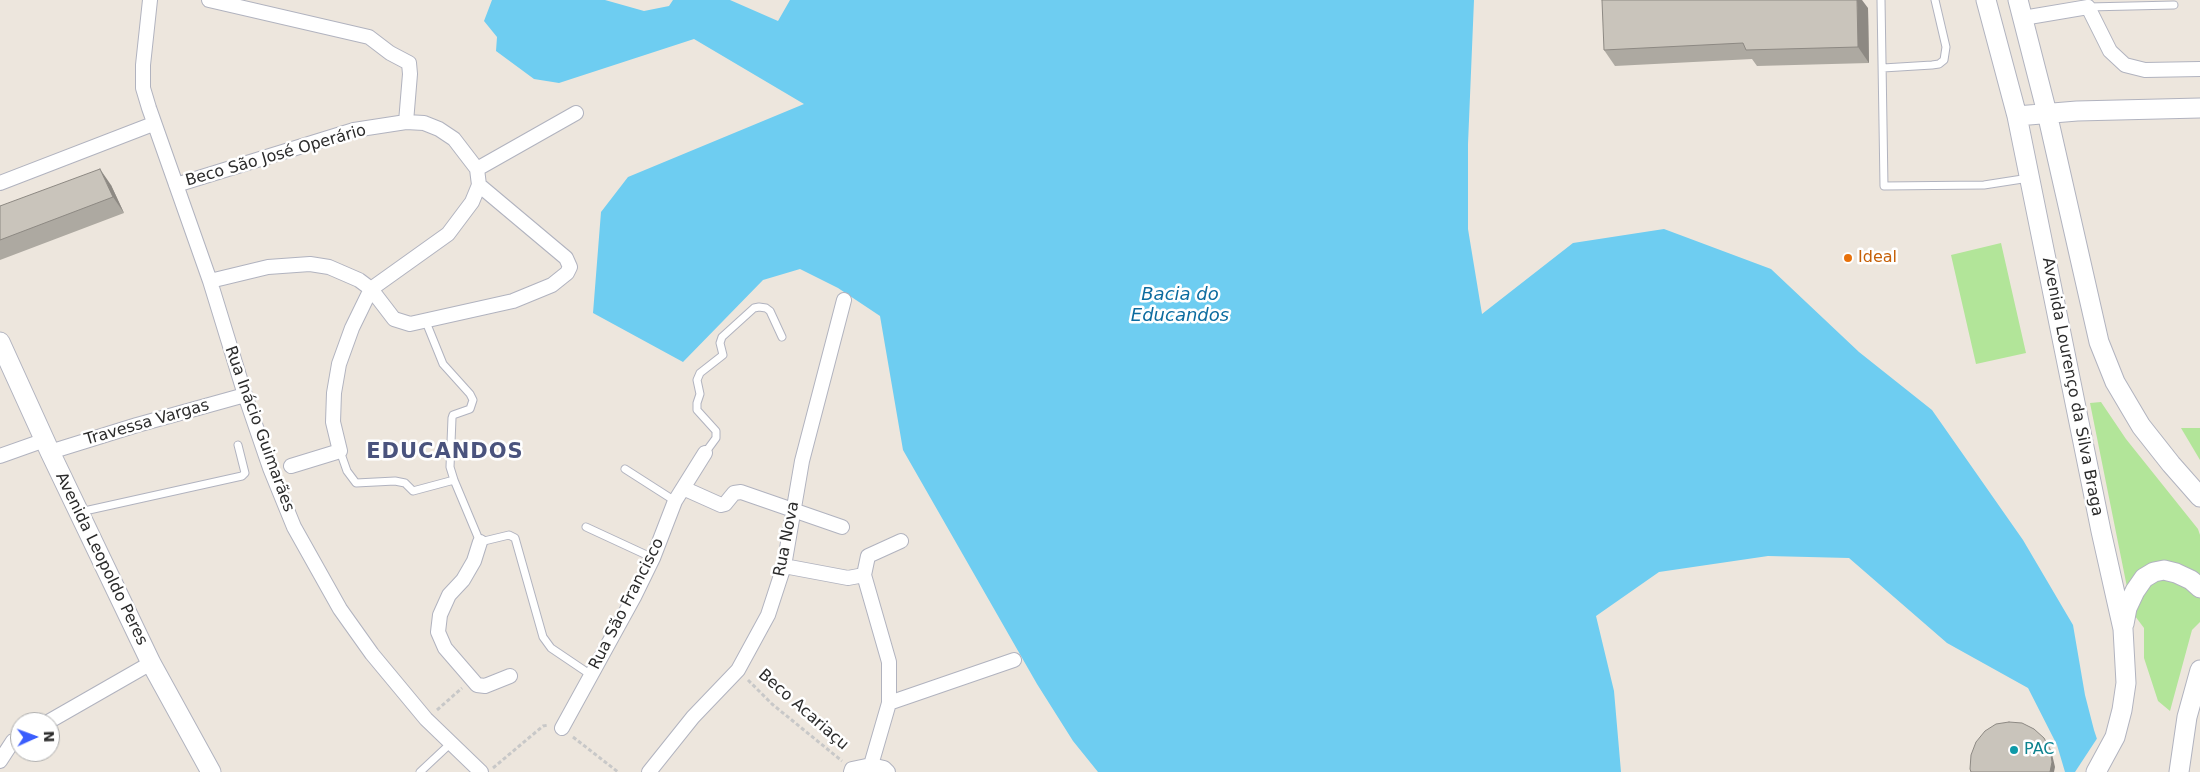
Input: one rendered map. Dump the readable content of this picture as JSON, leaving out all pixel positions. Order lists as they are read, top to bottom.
{
  "streets": {
    "street": [
      "Beco São José Operário",
      "Avenida Lourenço da Silva Braga",
      "Travessa Vargas",
      "Rua Inácio Guimarães",
      "Rua Nova",
      "Avenida Leopoldo Peres",
      "Rua São Francisco"
    ],
    "path": ["Beco Acariaçu"]
  },
  "crossings": [
    ["Beco São José Operário", "Rua Inácio Guimarães"],
    ["Travessa Vargas", "Rua Inácio Guimarães"],
    ["Travessa Vargas", "Avenida Leopoldo Peres"],
    ["Rua Nova", "Beco Acariaçu"]
  ],
  "districts": ["EDUCANDOS"],
  "water": ["Bacia do Educandos"],
  "places": ["Ideal", "PAC"],
  "north": "right"
}
